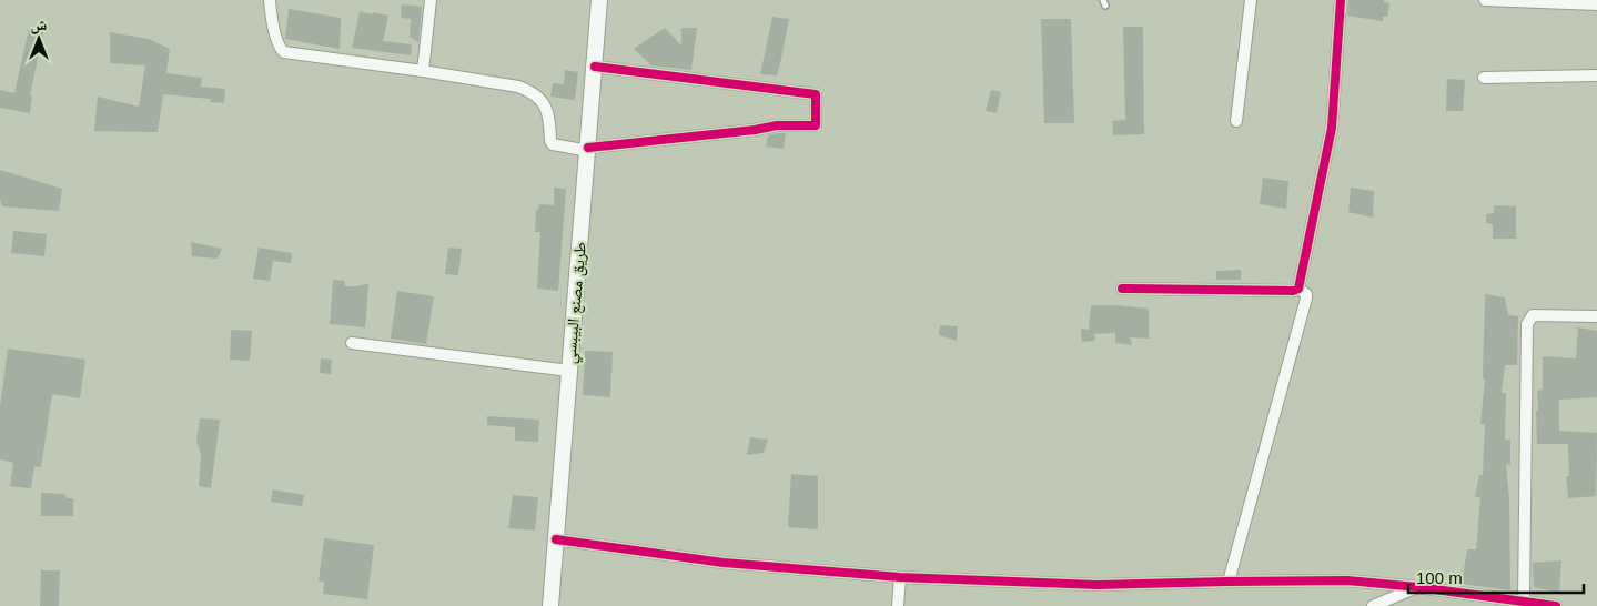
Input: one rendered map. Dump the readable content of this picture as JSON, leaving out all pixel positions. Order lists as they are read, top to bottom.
{
  "streets": {
    "main road": ["طريق مصنع البيبسي"]
  },
  "scale_bar": "100 m",
  "north": "top"
}
